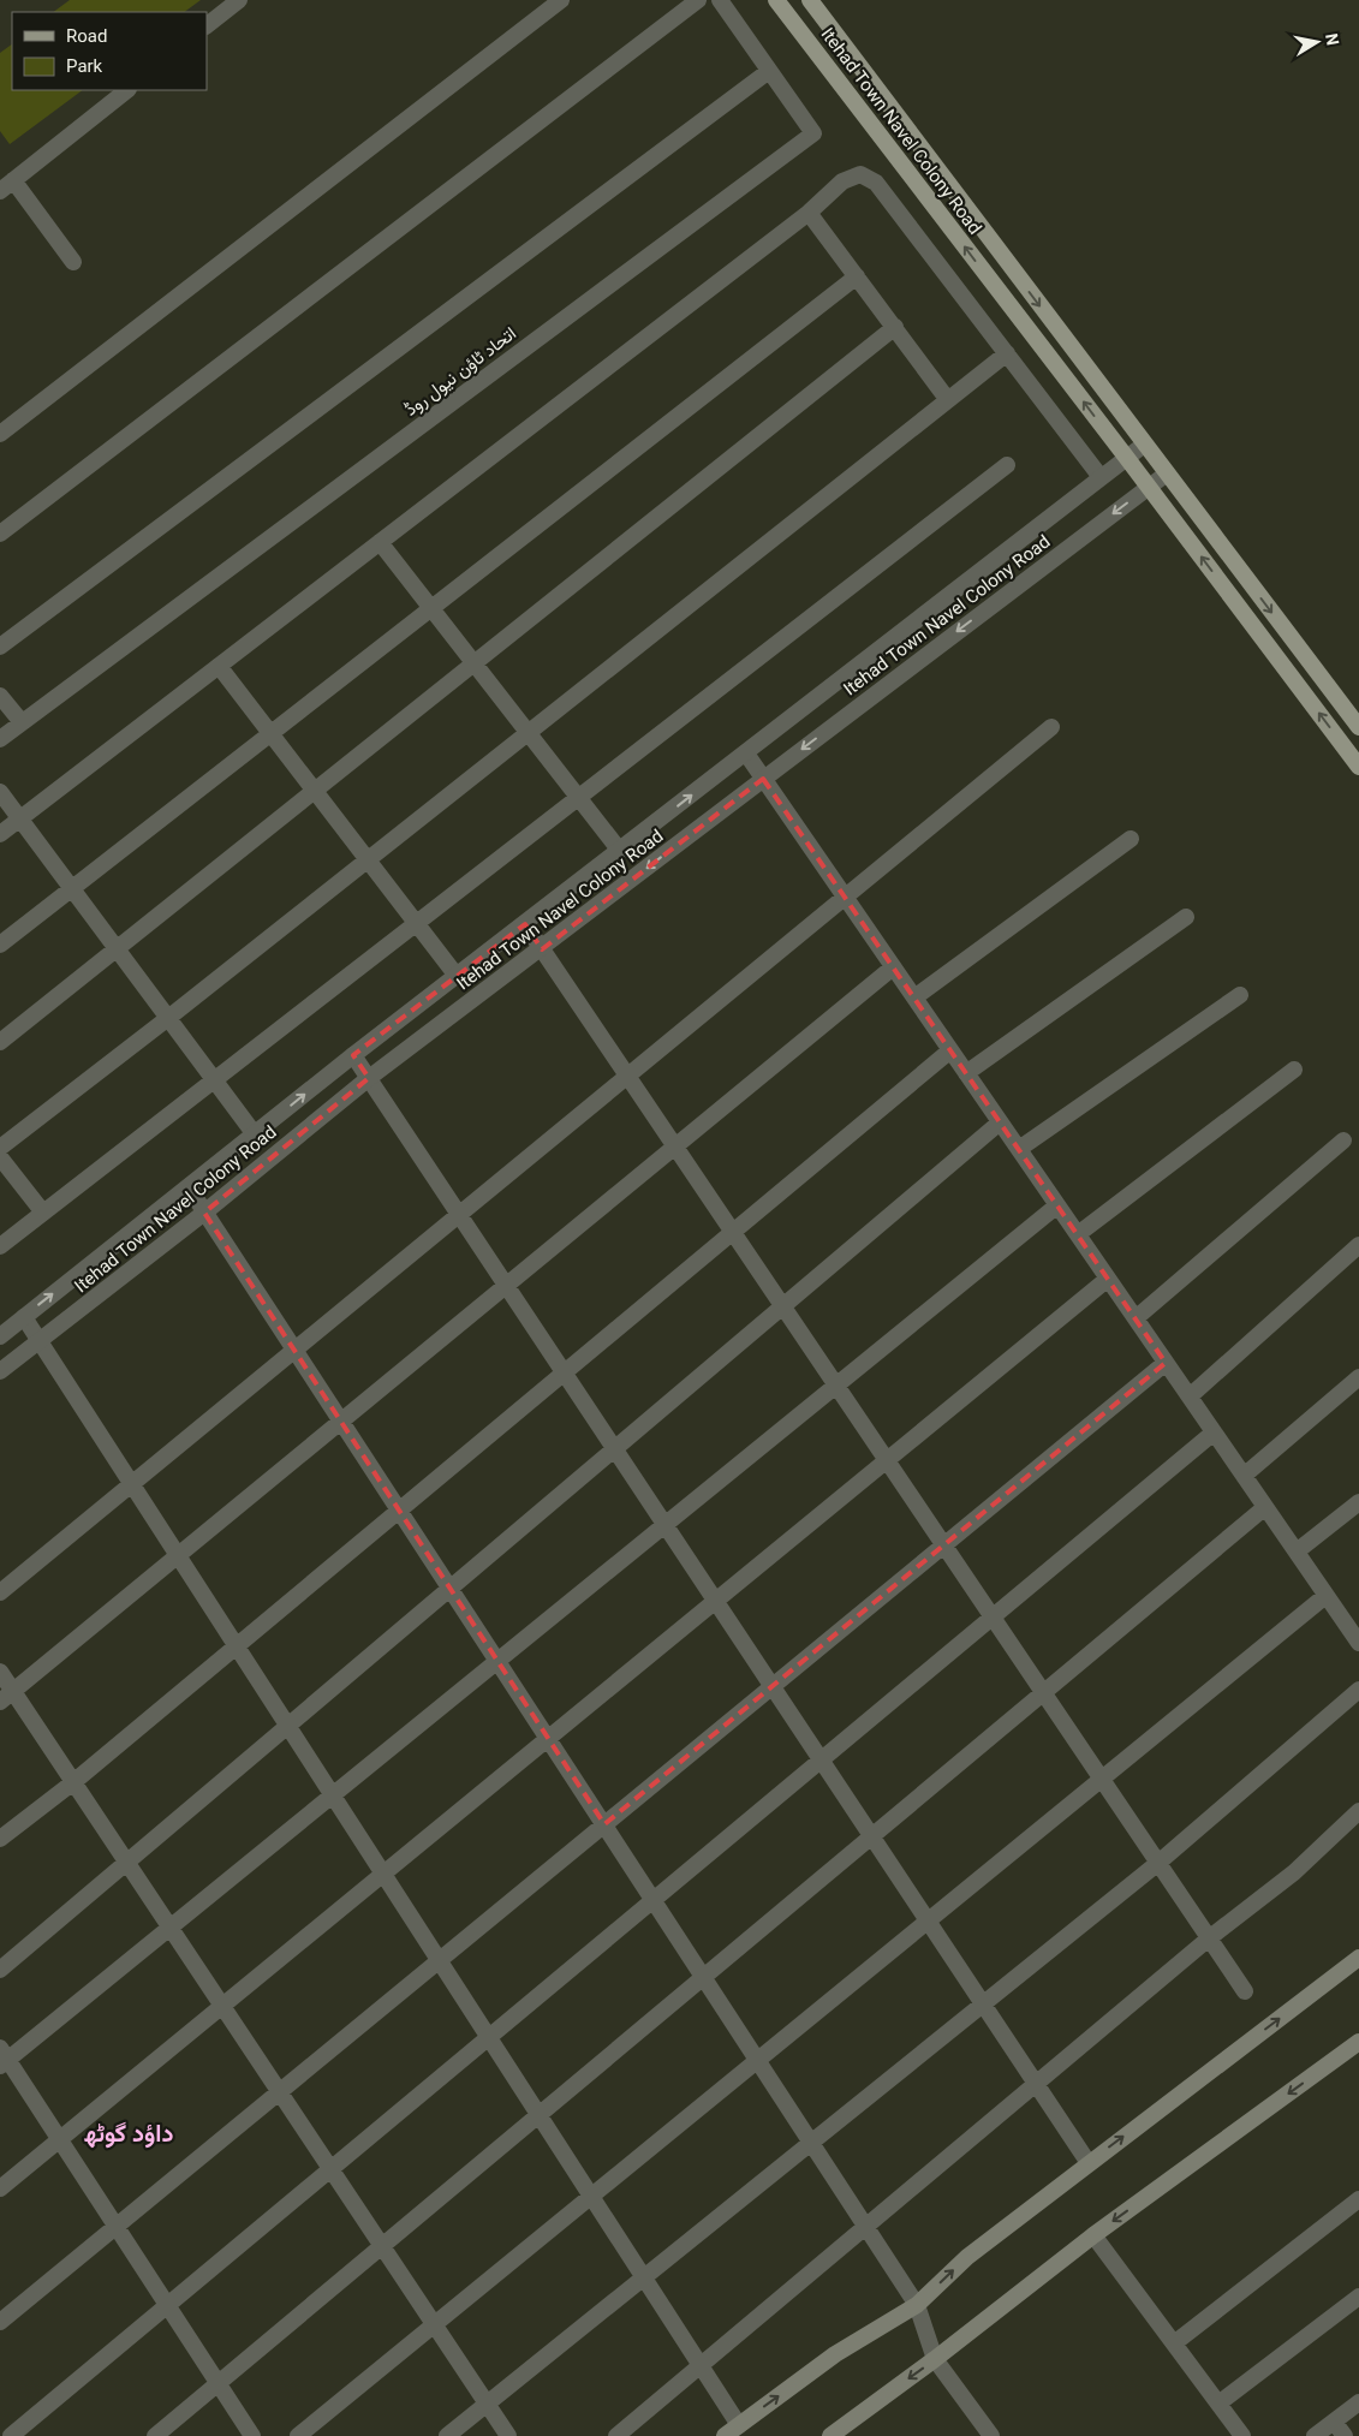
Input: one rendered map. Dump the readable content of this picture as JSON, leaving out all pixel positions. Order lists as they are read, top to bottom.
{
  "streets": {
    "main road": ["Itehad Town Navel Colony Road"],
    "street": ["اتحاد ٹاؤن نیول روڈ"]
  },
  "districts": ["داؤد گوٹھ"],
  "legend": ["Road", "Park"],
  "north": "right"
}
